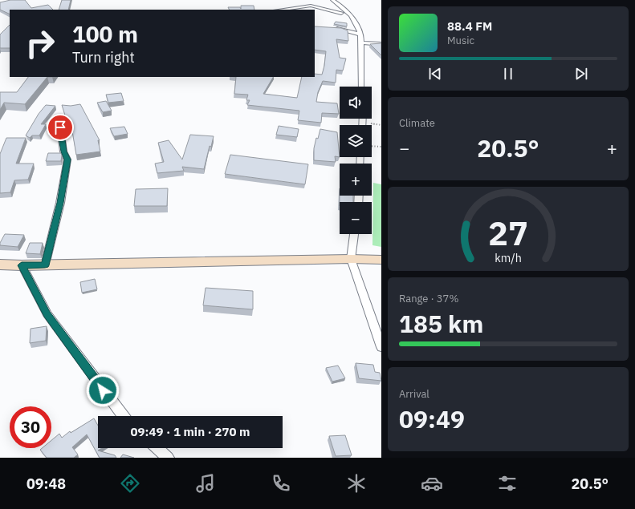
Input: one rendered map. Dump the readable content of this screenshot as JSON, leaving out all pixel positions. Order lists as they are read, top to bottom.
{
  "page": {
    "turn": ["100 m", "Turn right"],
    "song": ["88.4 FM", "Music"],
    "map_buttons": ["+", "−"],
    "tile": [
      "Climate",
      ["Range · 37%", "185 km"],
      ["Arrival", "09:49"]
    ],
    "heat": ["−", "20.5°", "+"],
    "limit": "30",
    "trip": "09:49 · 1 min · 270 m",
    "tabs": ["09:48", "20.5°"],
    "gauge": ["27", "km/h"]
  }
}
